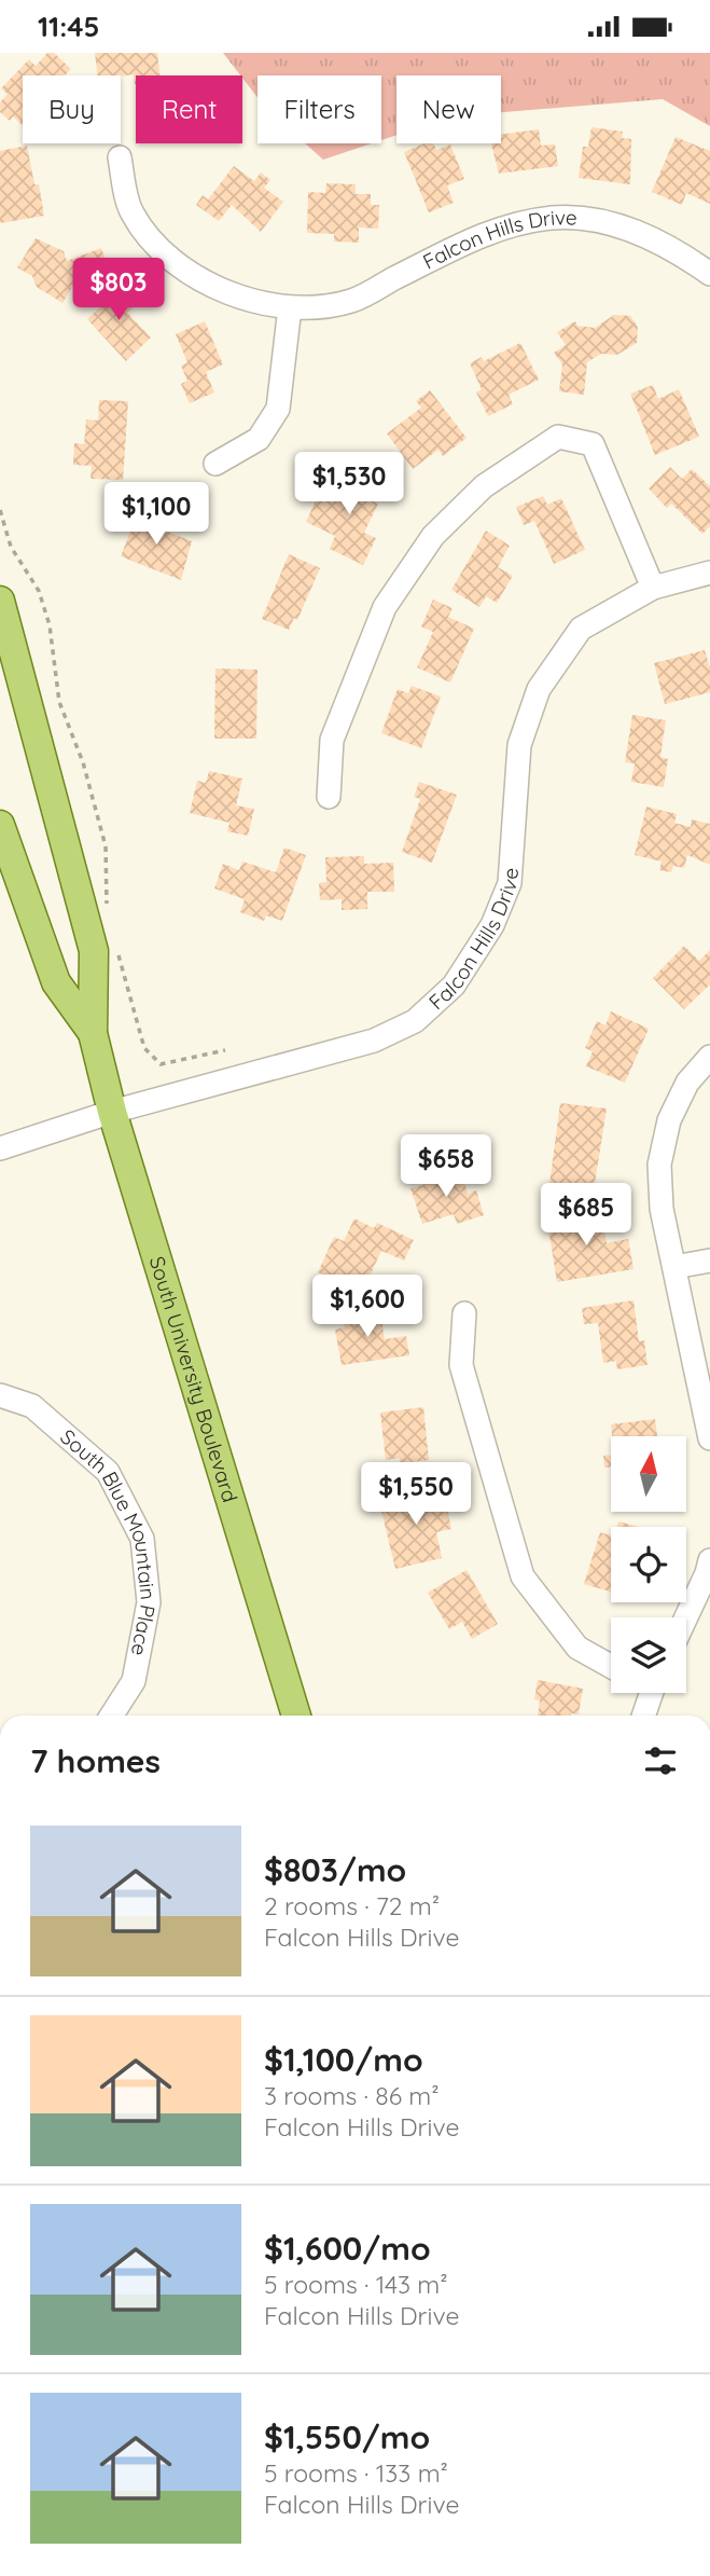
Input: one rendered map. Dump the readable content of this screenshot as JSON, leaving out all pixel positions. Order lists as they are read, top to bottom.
{
  "streets": {
    "main road": ["South University Boulevard"],
    "street": ["Falcon Hills Drive", "South Blue Mountain Place"]
  },
  "crossings": [
    ["Falcon Hills Drive", "South University Boulevard"]
  ],
  "north": "top",
  "page": {
    "status": "11:45",
    "chip": [
      "Buy",
      "Rent",
      "Filters",
      "New"
    ],
    "price": [
      "$803",
      "$1,530",
      "$1,100",
      "$658",
      "$685",
      "$1,600",
      "$1,550"
    ],
    "heading": "7 homes",
    "list": [
      {
        "name": "$803/mo",
        "note": "2 rooms · 72 m² · Falcon Hills Drive"
      },
      {
        "name": "$1,100/mo",
        "note": "3 rooms · 86 m² · Falcon Hills Drive"
      },
      {
        "name": "$1,600/mo",
        "note": "5 rooms · 143 m² · Falcon Hills Drive"
      },
      {
        "name": "$1,550/mo",
        "note": "5 rooms · 133 m² · Falcon Hills Drive"
      }
    ]
  }
}
